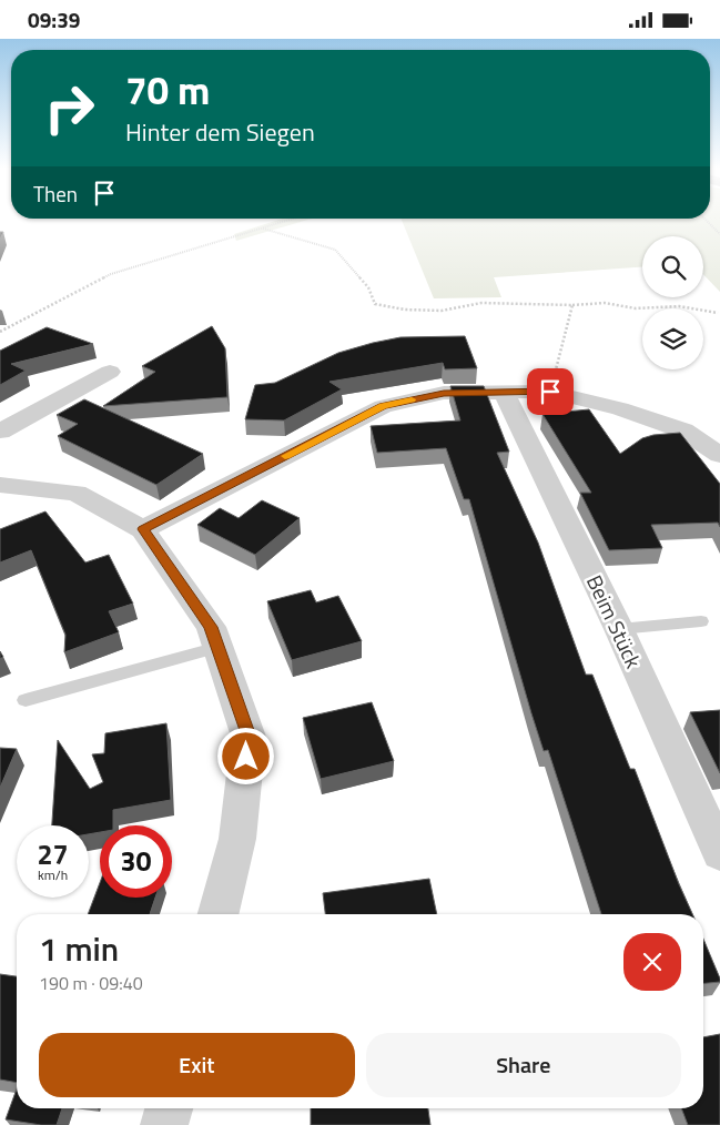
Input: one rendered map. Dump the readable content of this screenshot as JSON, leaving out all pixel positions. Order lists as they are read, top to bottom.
{
  "streets": {
    "street": ["Beim Stück"]
  },
  "page": {
    "status": "09:39",
    "turn": ["70 m", "Hinter dem Siegen"],
    "then": "Then",
    "speed": "27 km/h",
    "limit": "30",
    "heading": ["1 min", "190 m · 09:40"],
    "buttons": ["Exit", "Share"]
  }
}
